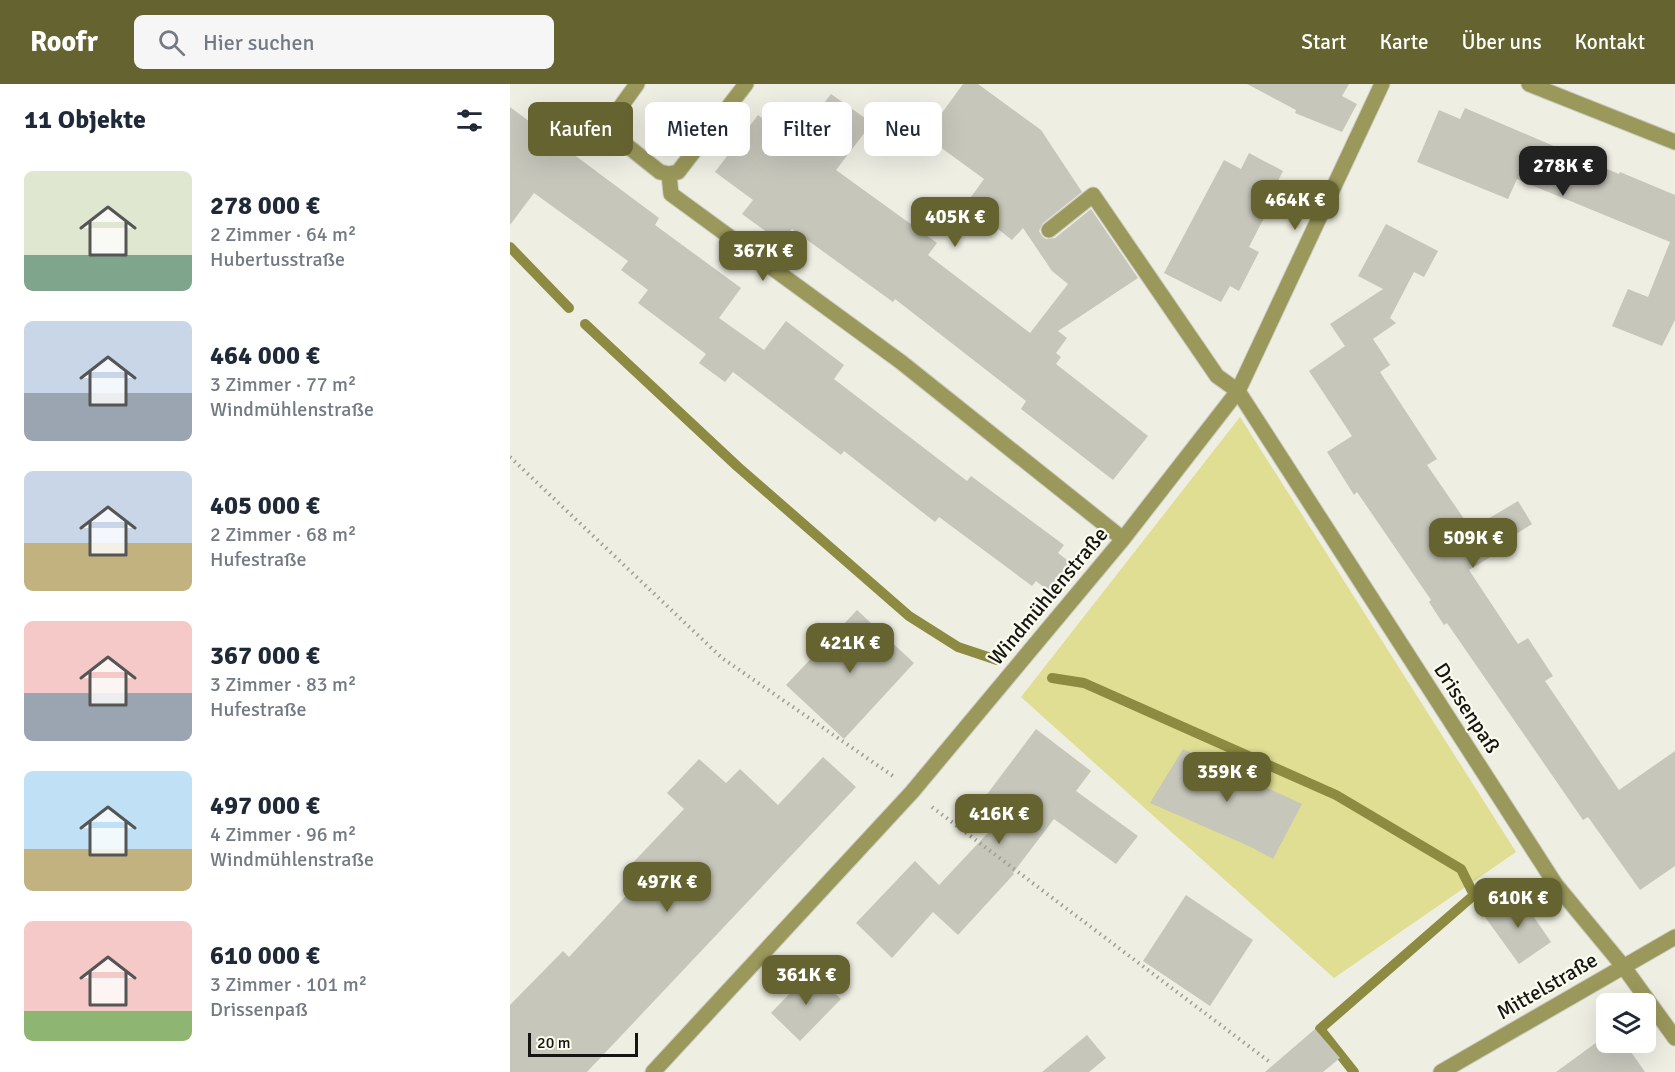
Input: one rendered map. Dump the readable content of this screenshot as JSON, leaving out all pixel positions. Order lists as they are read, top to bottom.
{
  "streets": {
    "street": ["Windmühlenstraße", "Drissenpaß", "Mittelstraße"]
  },
  "crossings": [
    ["Windmühlenstraße", "Drissenpaß"],
    ["Drissenpaß", "Mittelstraße"]
  ],
  "scale_bar": "20 m",
  "page": {
    "header": "Roofr",
    "search": "Hier suchen",
    "nav": [
      "Start",
      "Karte",
      "Über uns",
      "Kontakt"
    ],
    "heading": "11 Objekte",
    "chip": [
      "Kaufen",
      "Mieten",
      "Filter",
      "Neu"
    ],
    "price": [
      "278K €",
      "464K €",
      "405K €",
      "367K €",
      "509K €",
      "421K €",
      "359K €",
      "416K €",
      "497K €",
      "610K €",
      "361K €"
    ],
    "list": [
      {
        "name": "278 000 €",
        "note": "2 Zimmer · 64 m² · Hubertusstraße"
      },
      {
        "name": "464 000 €",
        "note": "3 Zimmer · 77 m² · Windmühlenstraße"
      },
      {
        "name": "405 000 €",
        "note": "2 Zimmer · 68 m² · Hufestraße"
      },
      {
        "name": "367 000 €",
        "note": "3 Zimmer · 83 m² · Hufestraße"
      },
      {
        "name": "497 000 €",
        "note": "4 Zimmer · 96 m² · Windmühlenstraße"
      },
      {
        "name": "610 000 €",
        "note": "3 Zimmer · 101 m² · Drissenpaß"
      }
    ],
    "scale": "20 m"
  }
}
